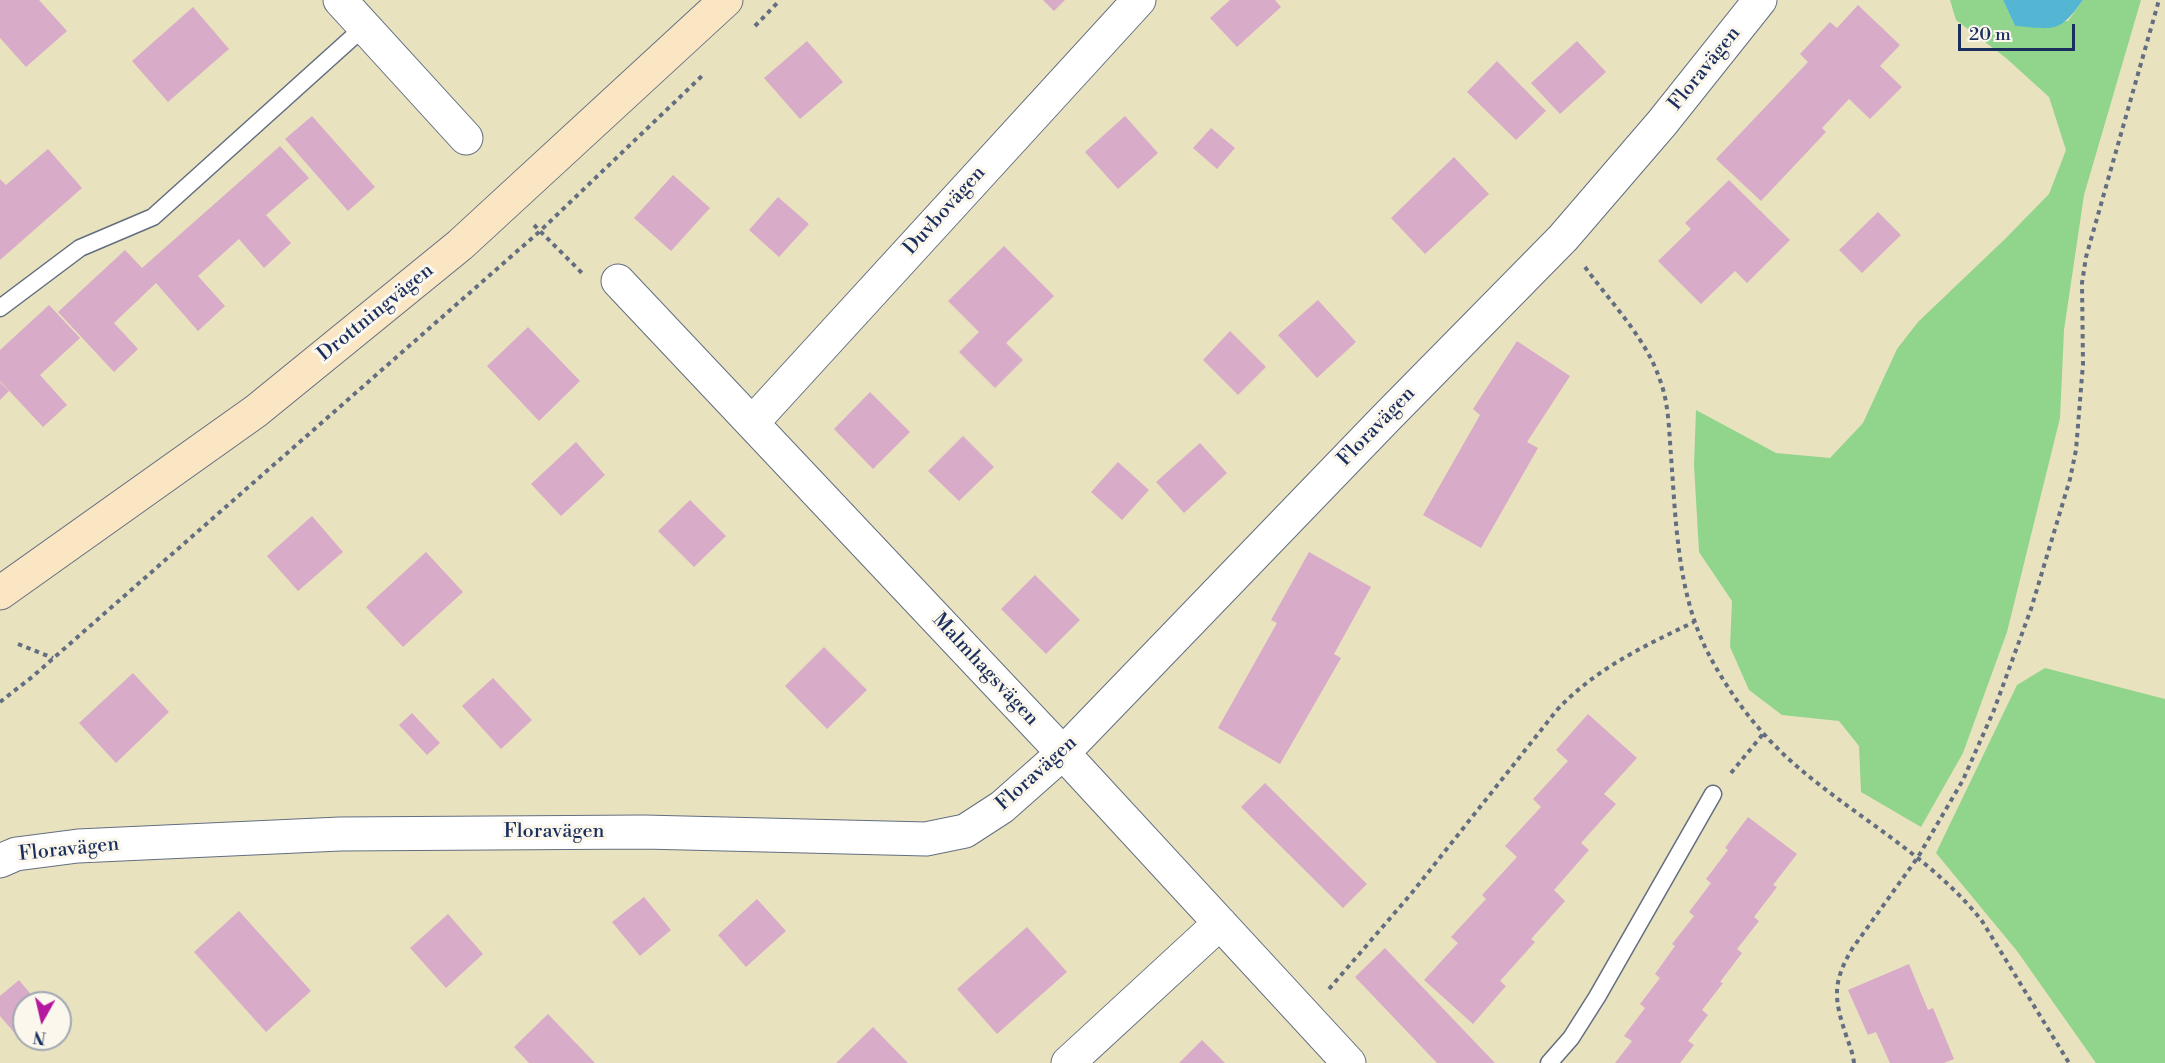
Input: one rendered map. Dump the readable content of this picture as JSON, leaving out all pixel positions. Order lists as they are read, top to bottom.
{
  "streets": {
    "main road": ["Drottningvägen"],
    "street": ["Floravägen", "Duvbovägen", "Malmhagsvägen"]
  },
  "crossings": [
    ["Floravägen", "Malmhagsvägen"],
    ["Duvbovägen", "Malmhagsvägen"]
  ],
  "scale_bar": "20 m",
  "north": "bottom"
}
